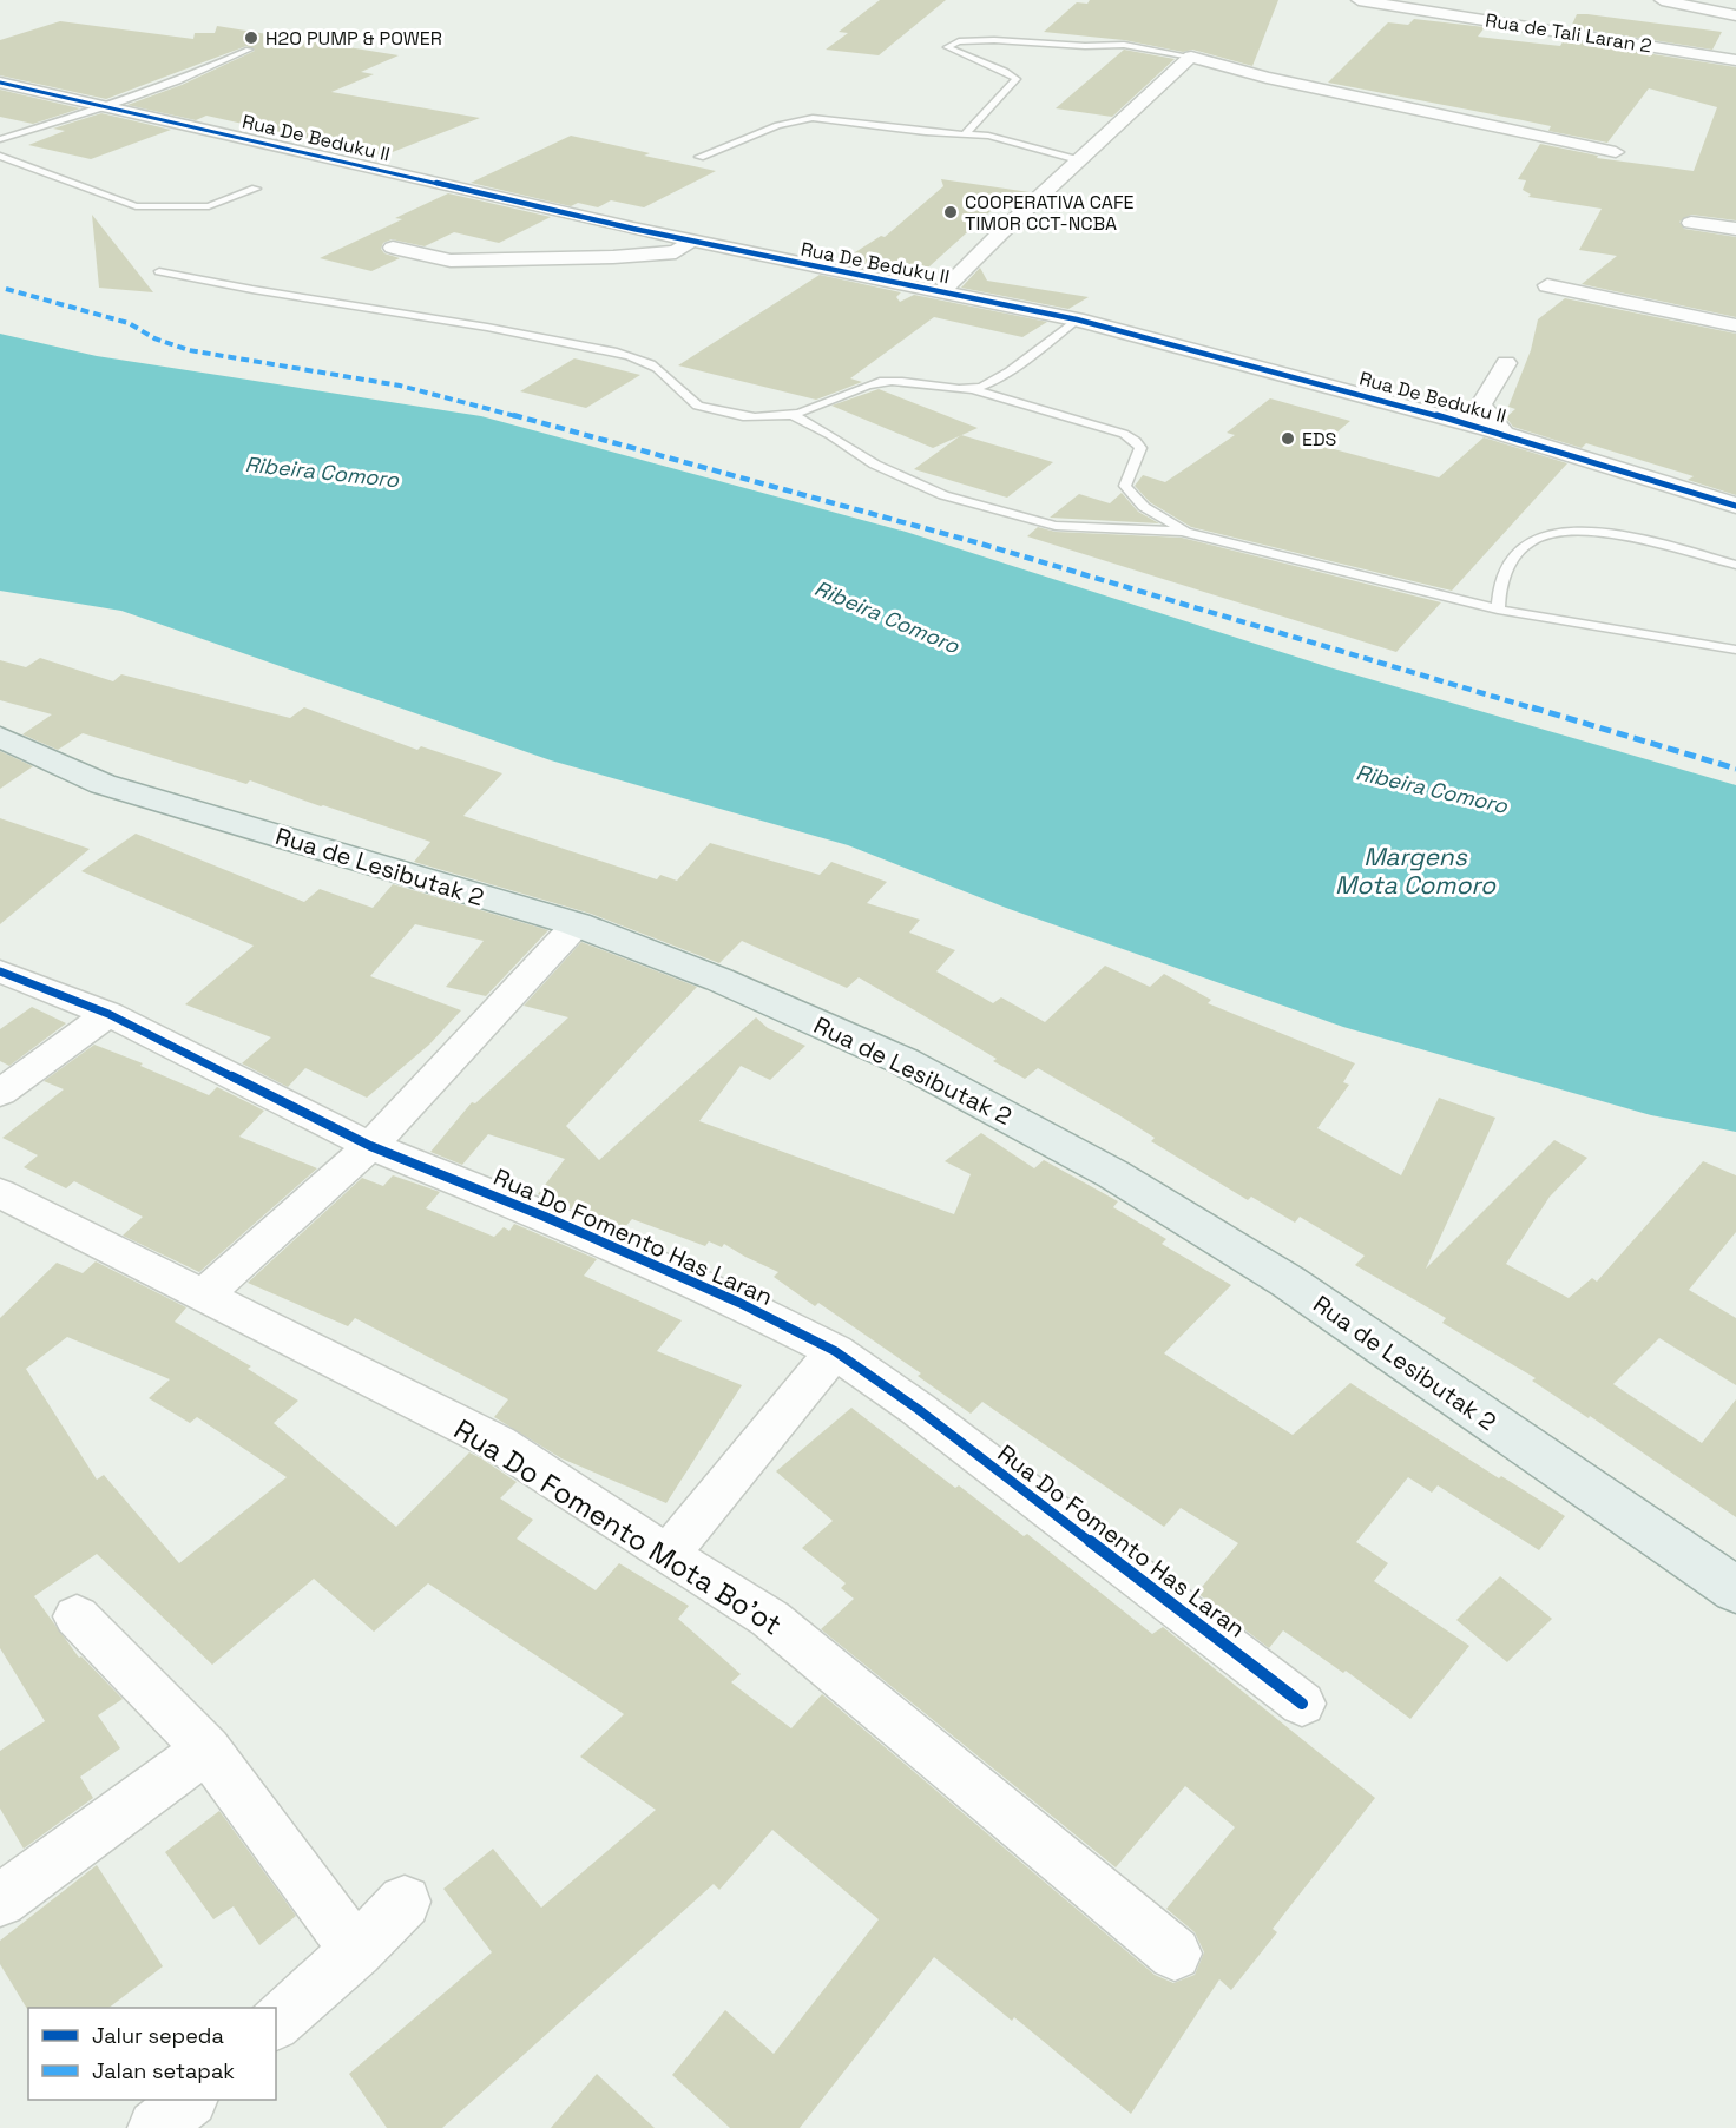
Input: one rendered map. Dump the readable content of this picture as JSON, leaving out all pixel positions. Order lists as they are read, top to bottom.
{
  "streets": {
    "main road": ["Rua de Lesibutak 2"],
    "street": [
      "Rua de Tali Laran 2",
      "Rua De Beduku II",
      "Rua Do Fomento Has Laran",
      "Rua Do Fomento Mota Bo’ot"
    ]
  },
  "water": ["Ribeira Comoro", "Margens Mota Comoro"],
  "places": ["H2O PUMP & POWER", "COOPERATIVA CAFE TIMOR CCT-NCBA", "EDS"],
  "legend": ["Jalur sepeda", "Jalan setapak"]
}
